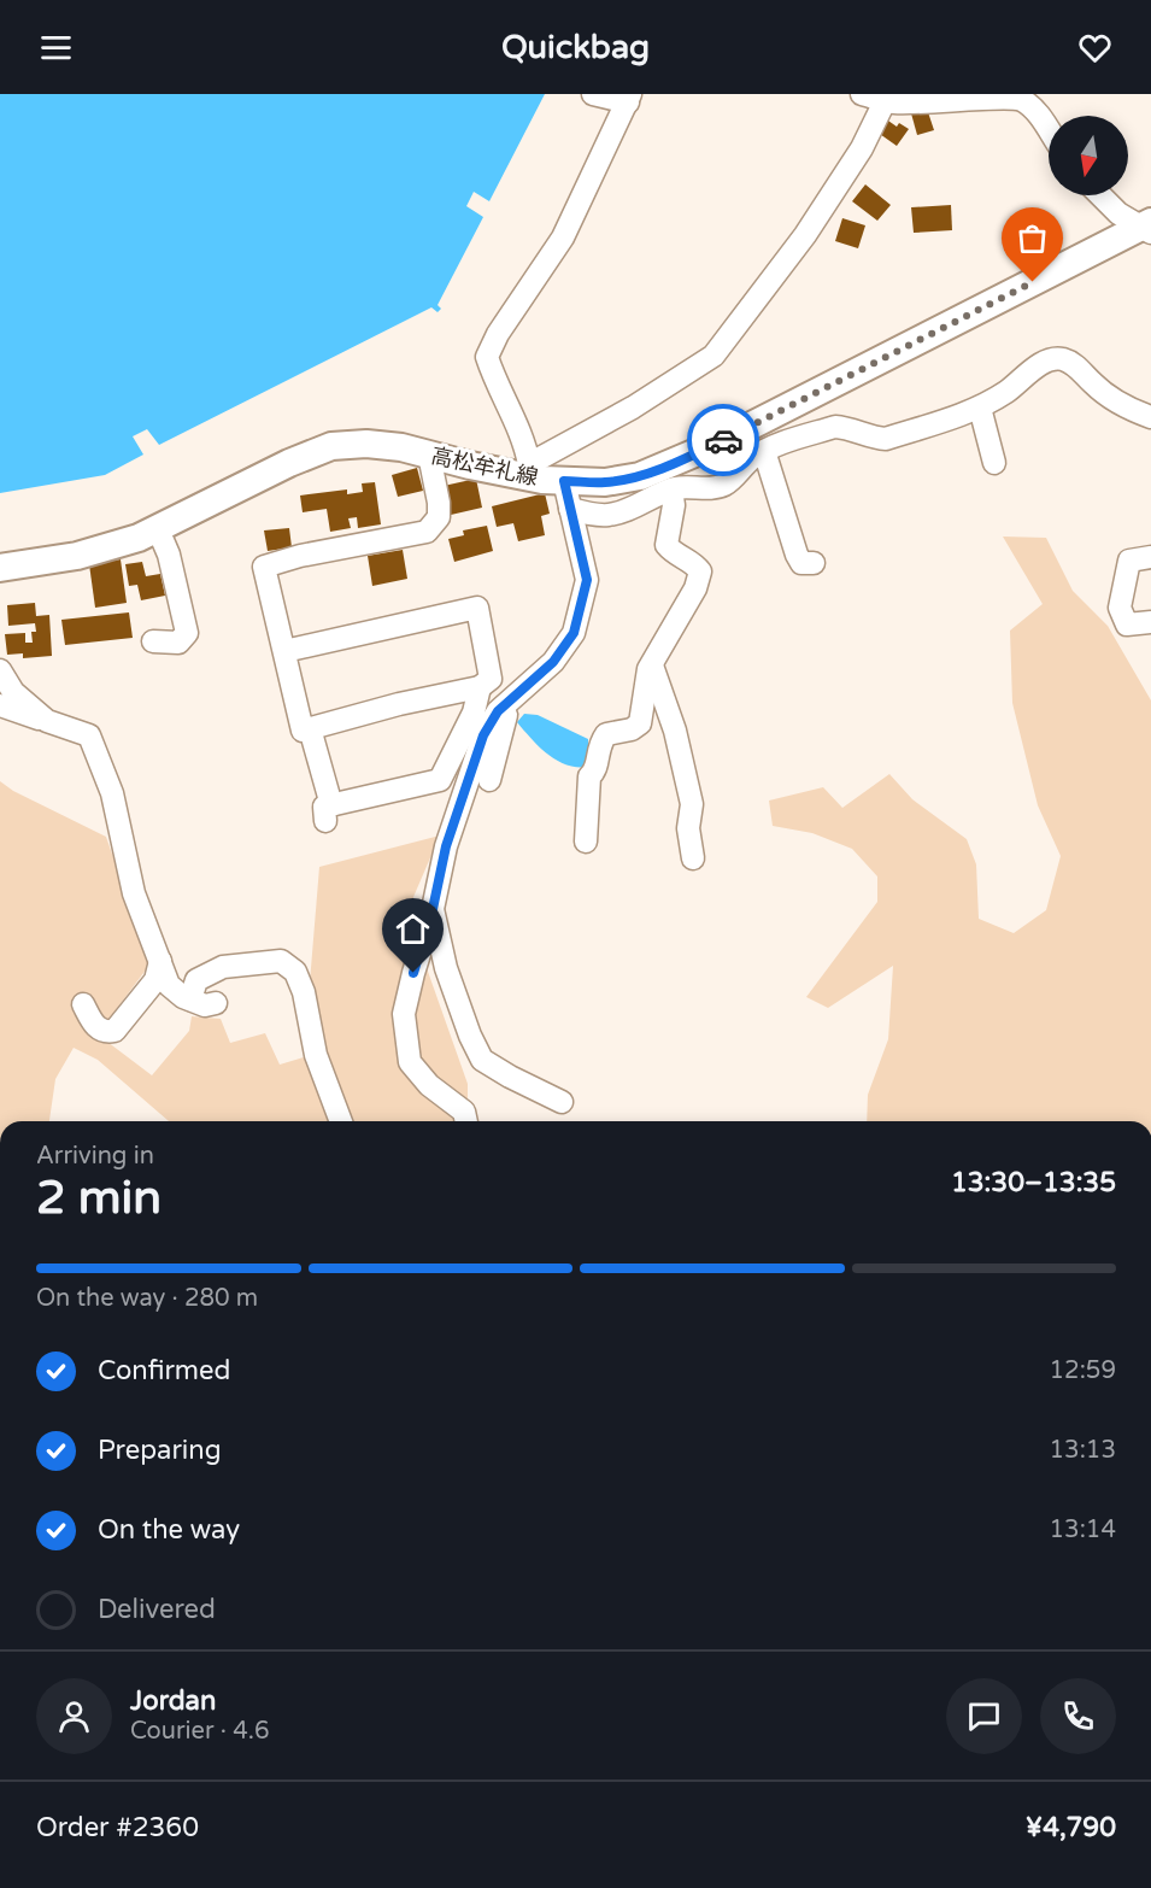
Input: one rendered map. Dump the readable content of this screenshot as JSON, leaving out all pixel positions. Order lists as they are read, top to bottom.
{
  "streets": {
    "main road": ["高松牟礼線"]
  },
  "north": "bottom",
  "page": {
    "header": "Quickbag",
    "heading": ["2 min", "Arriving in", "13:30–13:35"],
    "panel": [
      "Jordan",
      "Courier · 4.6",
      "Order #2360",
      "¥4,790"
    ],
    "bar": "On the way · 280 m",
    "list": [
      ["Confirmed", "12:59"],
      ["Preparing", "13:13"],
      ["On the way", "13:14"],
      "Delivered"
    ]
  }
}
